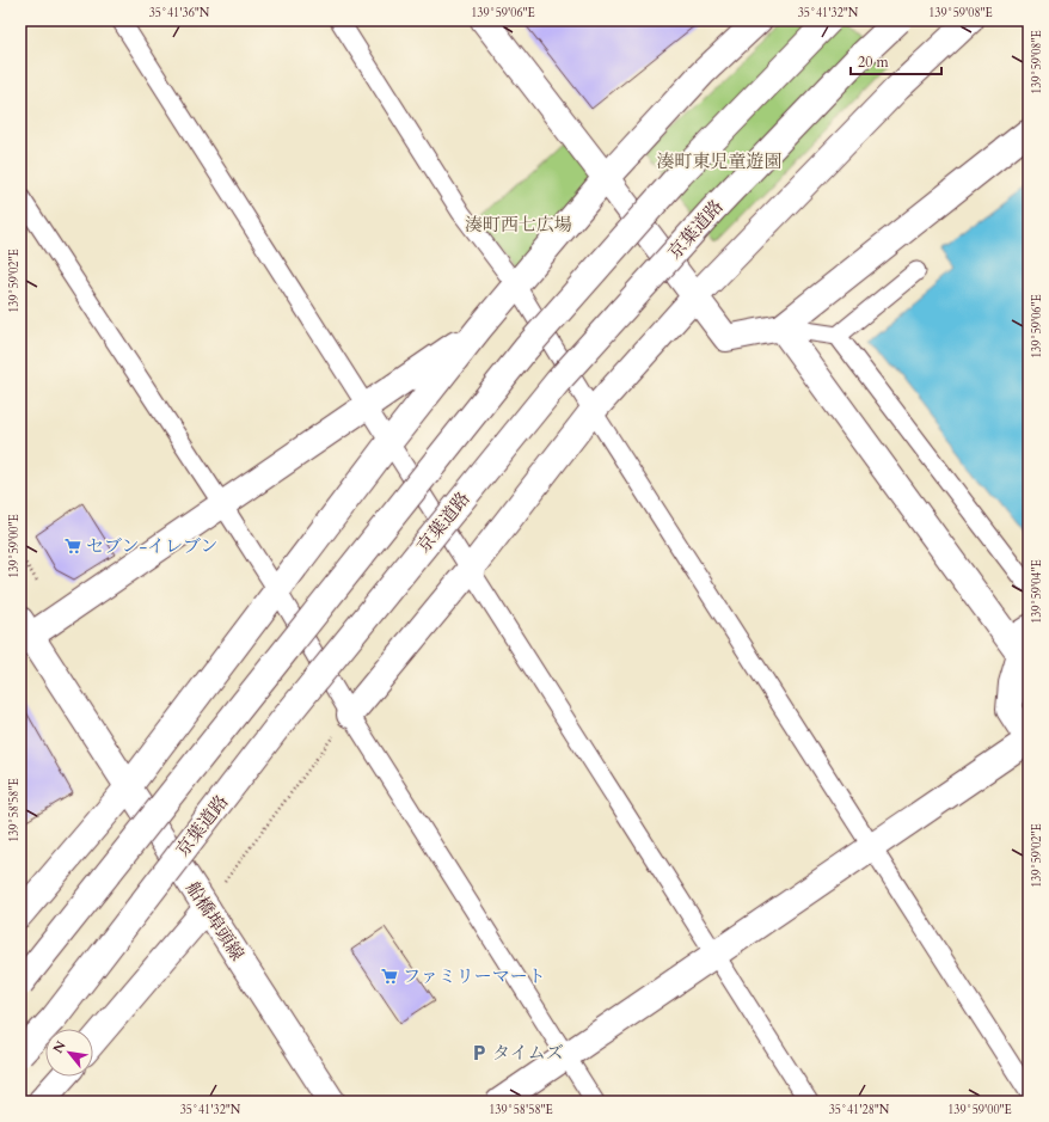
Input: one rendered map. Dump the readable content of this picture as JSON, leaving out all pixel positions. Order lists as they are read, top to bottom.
{
  "streets": {
    "main road": ["京葉道路", "船橋埠頭線"]
  },
  "parks": ["湊町東児童遊園", "湊町西七広場"],
  "places": {
    "supermarket": ["セブン-イレブン", "ファミリーマート"],
    "parking": ["タイムズ"]
  },
  "scale_bar": "20 m",
  "north": "top left",
  "coordinates": [
    "35°41'36\"N",
    "139°59'06\"E",
    "35°41'32\"N",
    "139°59'08\"E",
    "139°59'02\"E",
    "139°59'00\"E",
    "139°59'04\"E",
    "139°58'58\"E",
    "35°41'28\"N"
  ]
}
